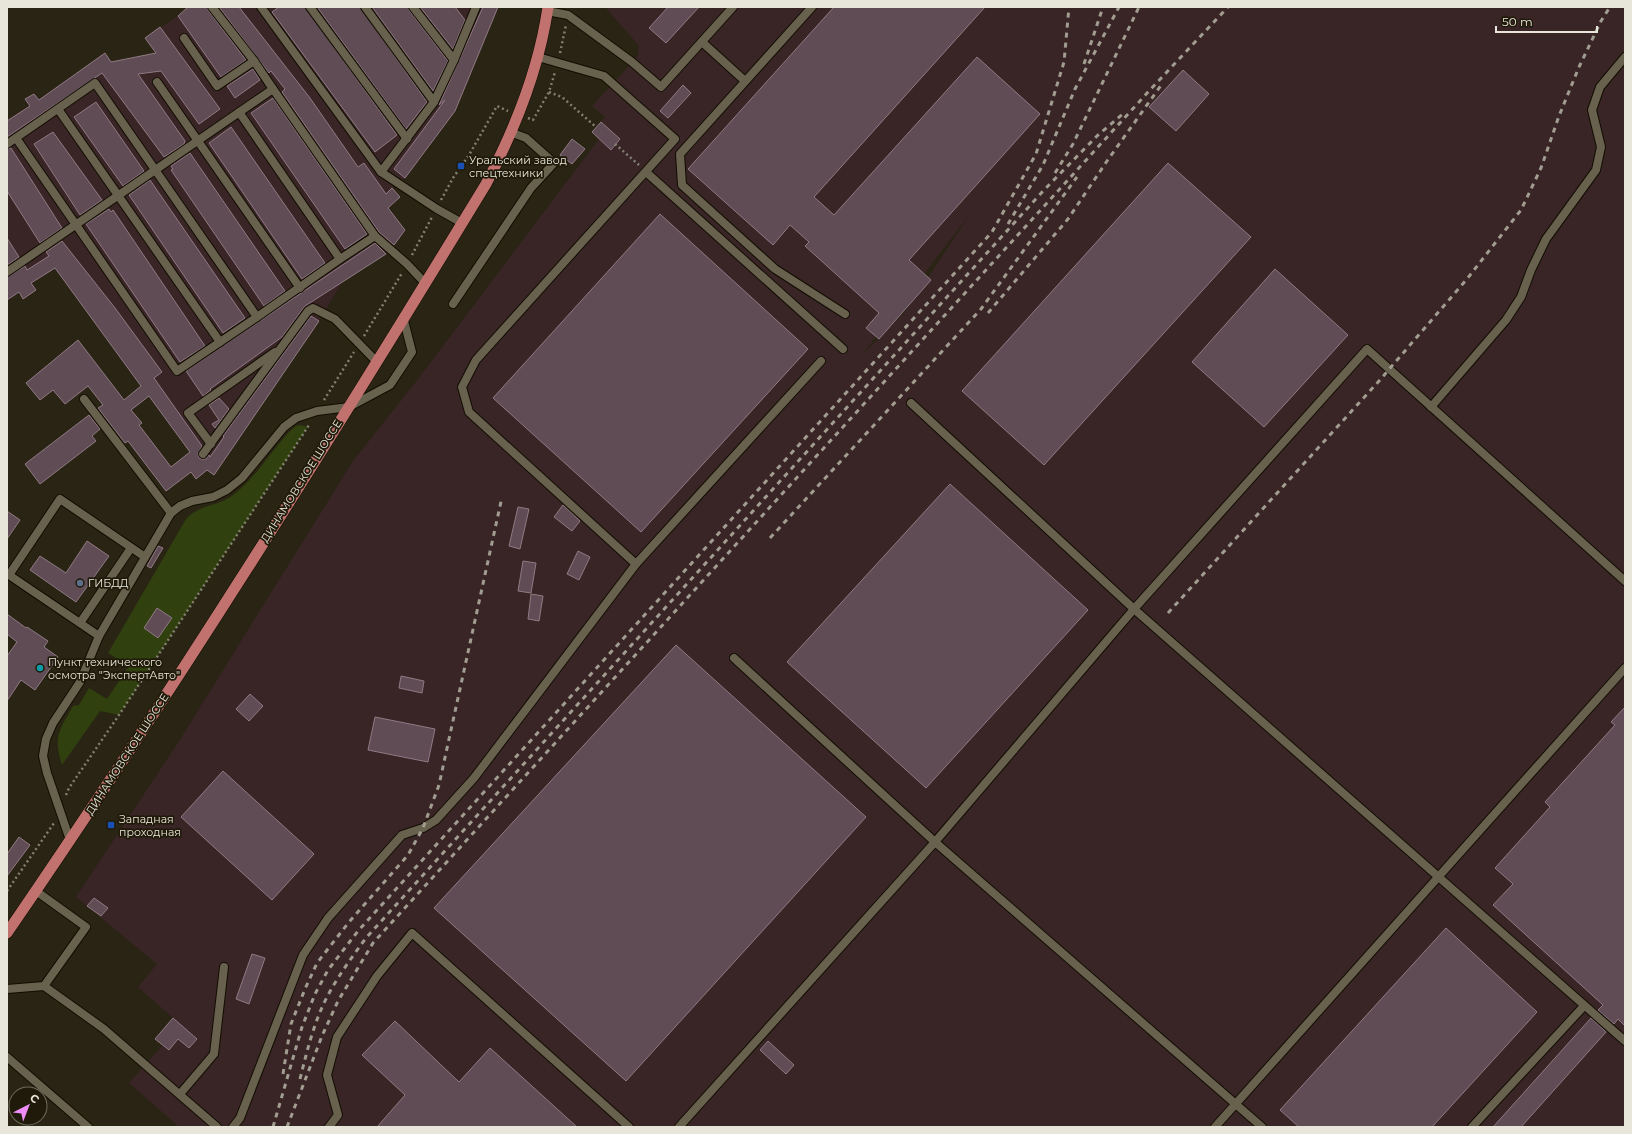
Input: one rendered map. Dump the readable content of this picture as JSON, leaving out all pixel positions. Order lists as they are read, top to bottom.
{
  "streets": {
    "main road": ["ДИНАМОВСКОЕ ШОССЕ"]
  },
  "places": {
    "transit": ["Уральский завод спецтехники", "Западная проходная"],
    "other": ["ГИБДД", "Пункт технического осмотра \"ЭкспертАвто\""]
  },
  "scale_bar": "50 m",
  "north": "top right"
}
